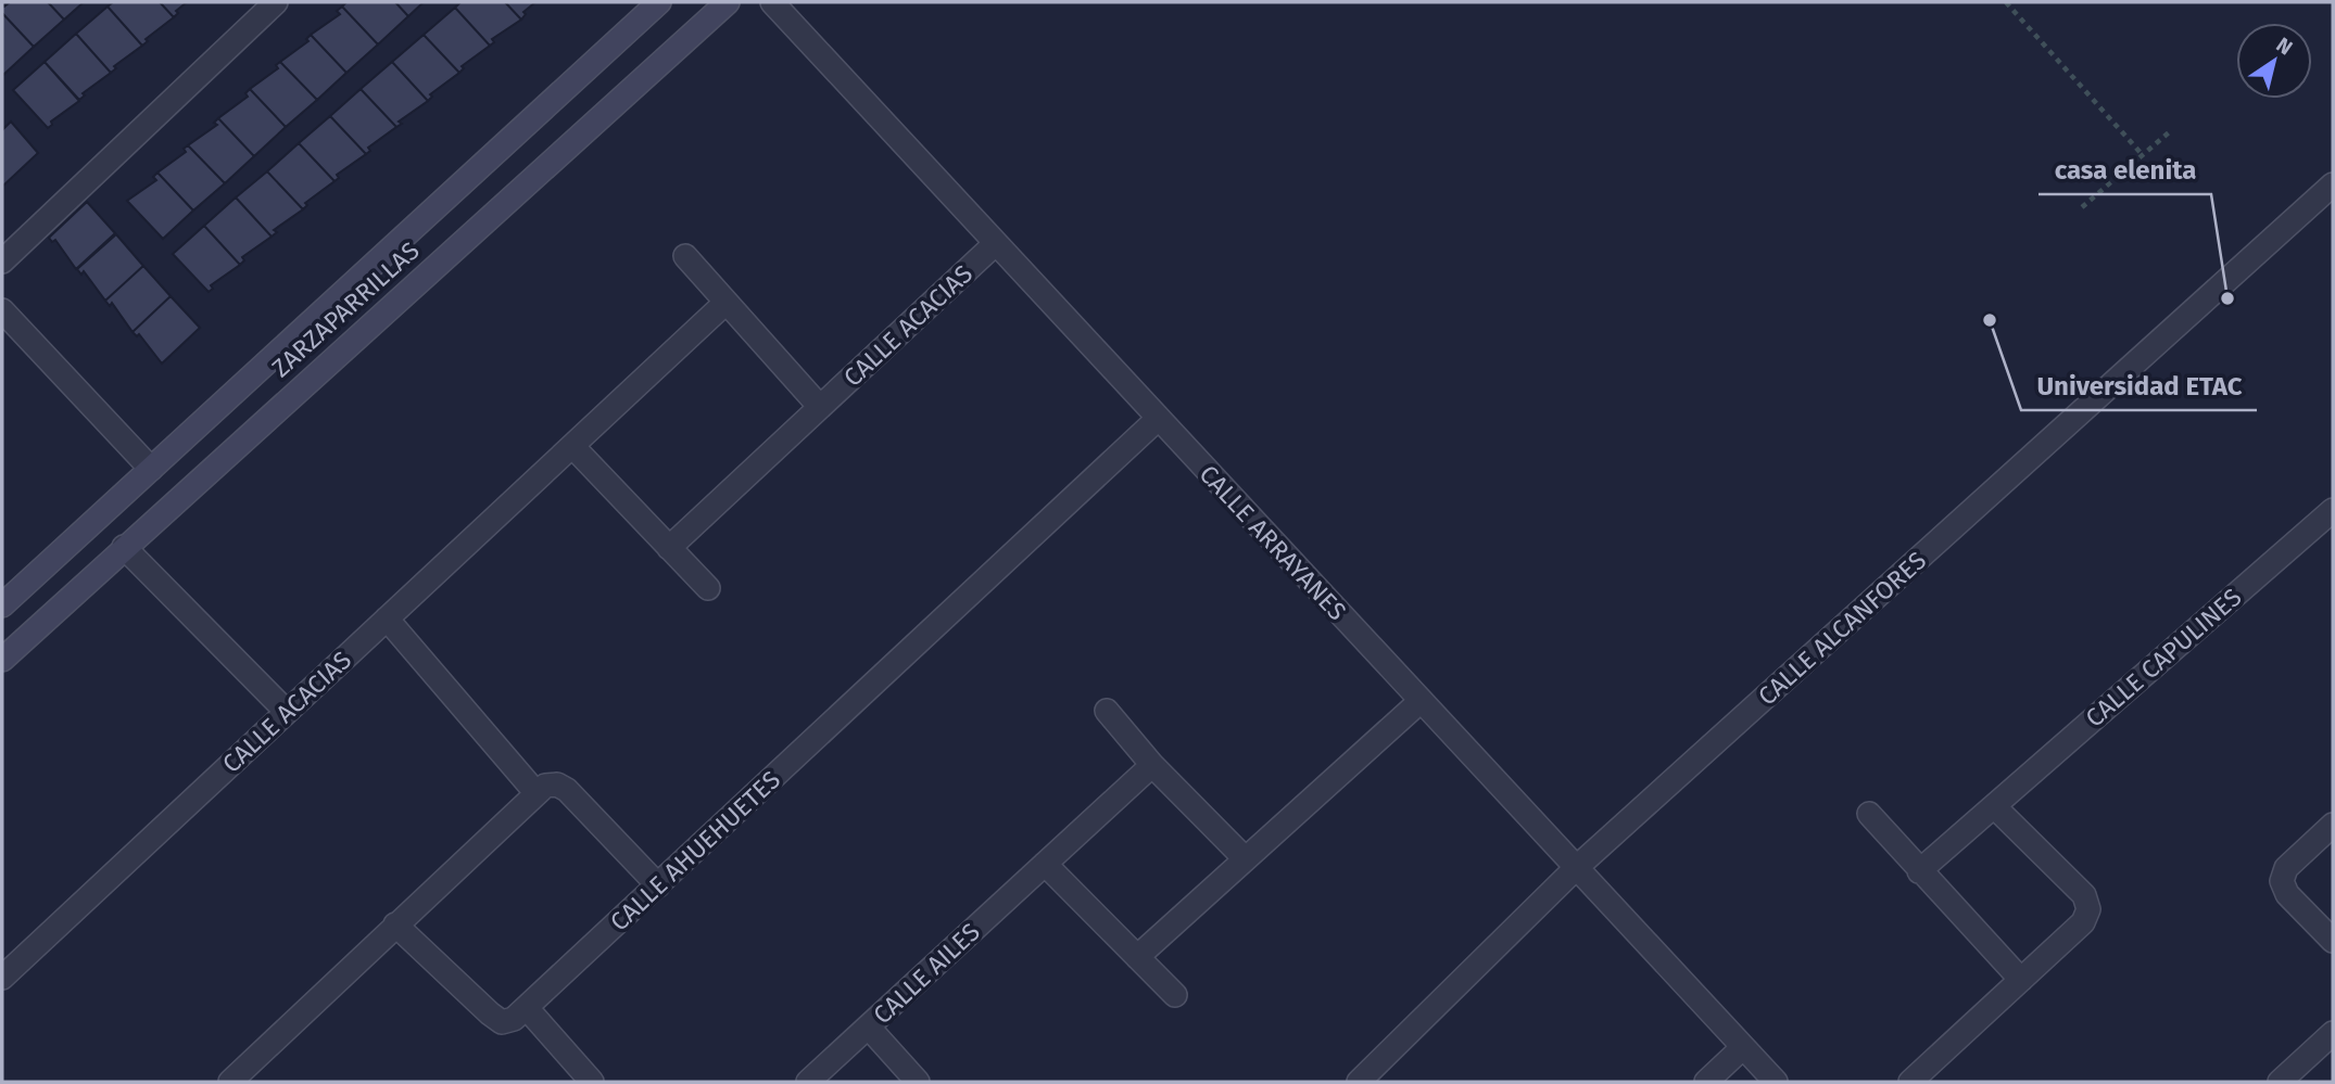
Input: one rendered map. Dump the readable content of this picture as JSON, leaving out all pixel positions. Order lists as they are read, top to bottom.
{
  "streets": {
    "street": [
      "ZARZAPARRILLAS",
      "CALLE ACACIAS",
      "CALLE ARRAYANES",
      "CALLE ALCANFORES",
      "CALLE CAPULINES",
      "CALLE AHUEHUETES",
      "CALLE AILES"
    ]
  },
  "crossings": [
    ["CALLE ACACIAS", "CALLE ARRAYANES"],
    ["CALLE ARRAYANES", "CALLE ALCANFORES"],
    ["CALLE ARRAYANES", "CALLE AHUEHUETES"]
  ],
  "places": ["casa elenita", "Universidad ETAC"],
  "north": "top right"
}
